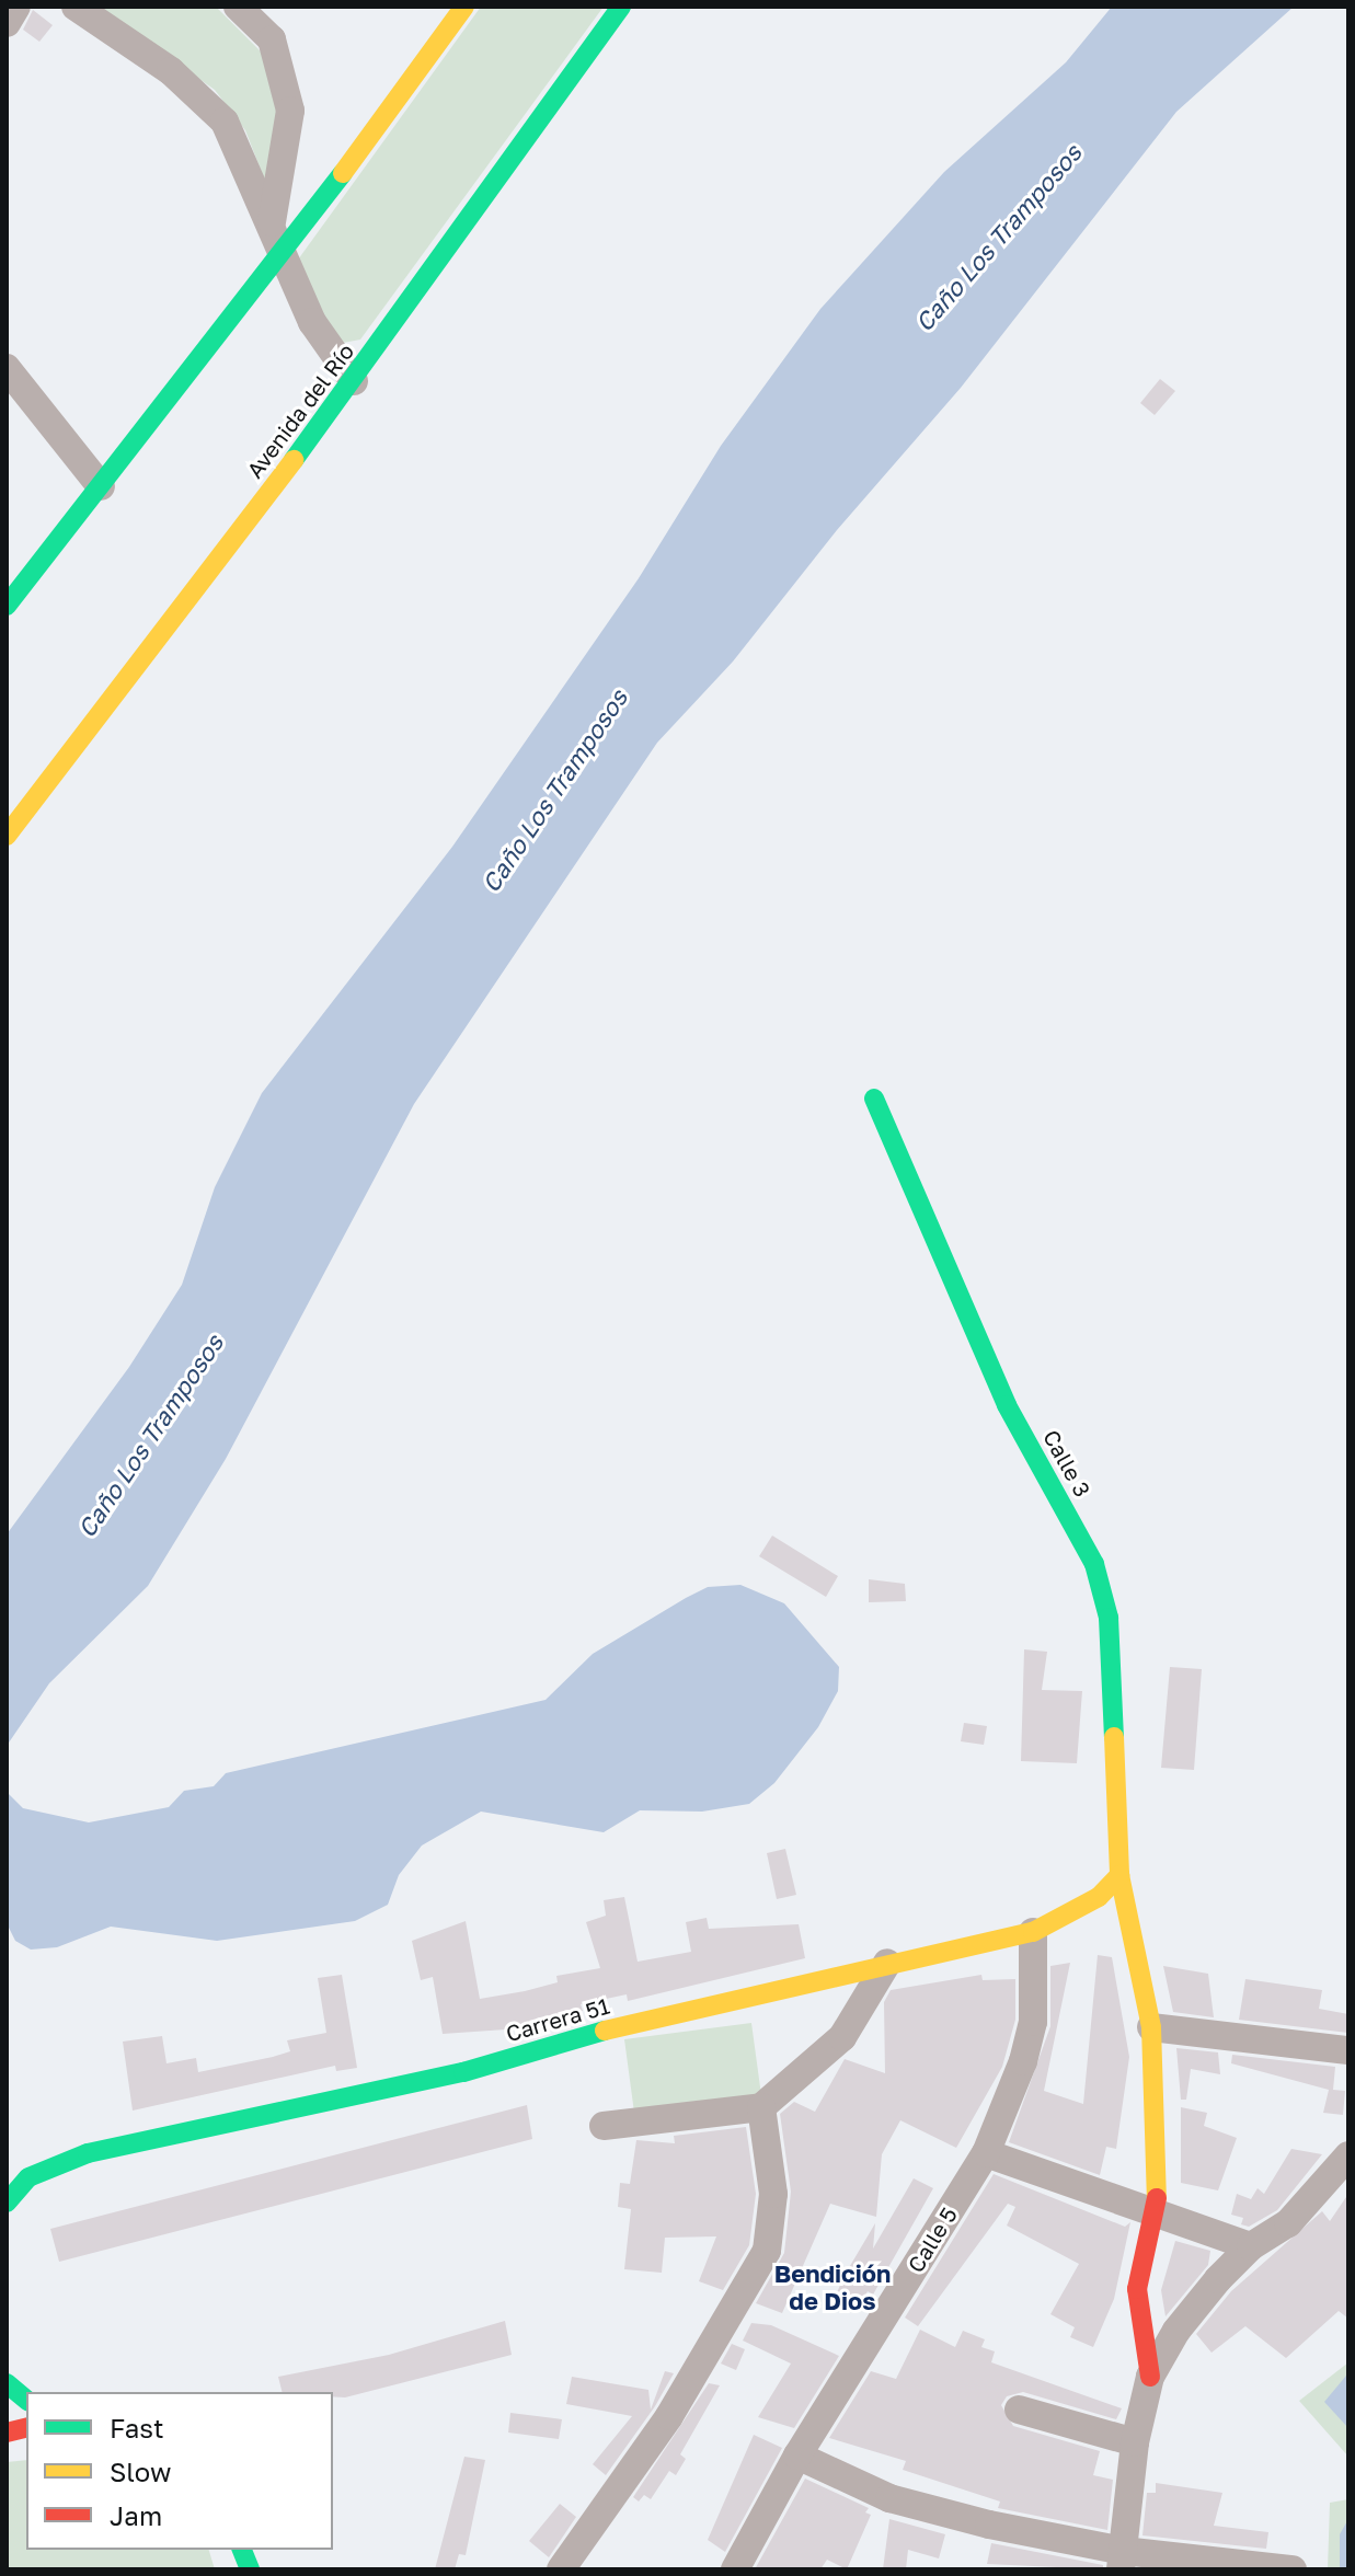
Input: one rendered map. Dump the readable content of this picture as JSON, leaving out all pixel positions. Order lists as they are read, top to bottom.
{
  "streets": {
    "street": [
      "Avenida del Río",
      "Calle 3",
      "Carrera 51",
      "Calle 5"
    ]
  },
  "crossings": [
    ["Calle 3", "Carrera 51"],
    ["Carrera 51", "Calle 5"]
  ],
  "districts": ["Bendición de Dios"],
  "water": ["Caño Los Tramposos"],
  "legend": ["Fast", "Slow", "Jam"]
}
